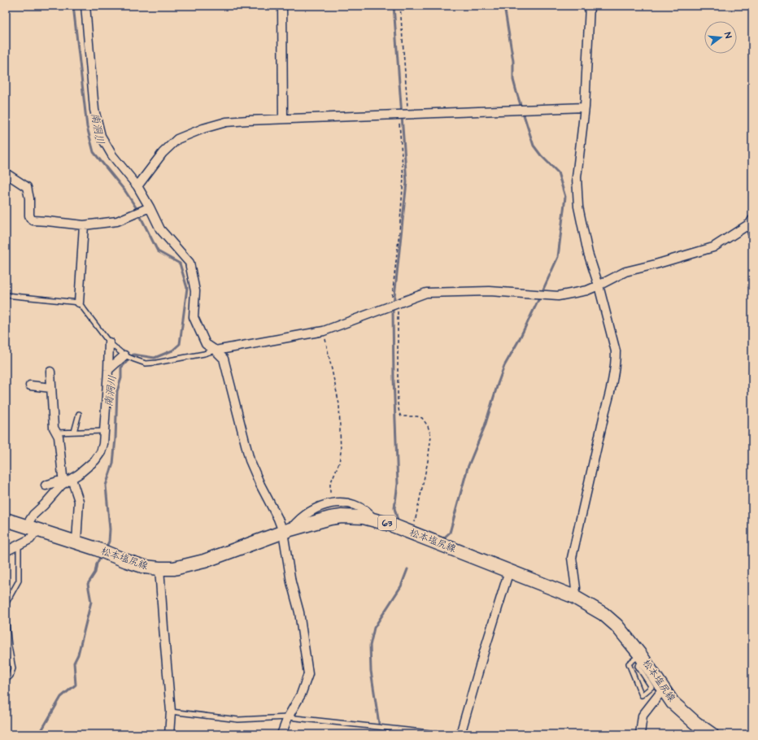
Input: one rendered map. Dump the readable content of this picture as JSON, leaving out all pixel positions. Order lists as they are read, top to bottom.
{
  "streets": {
    "main road": ["63", "松本塩尻線"]
  },
  "water": ["南洞川"],
  "north": "right"
}
